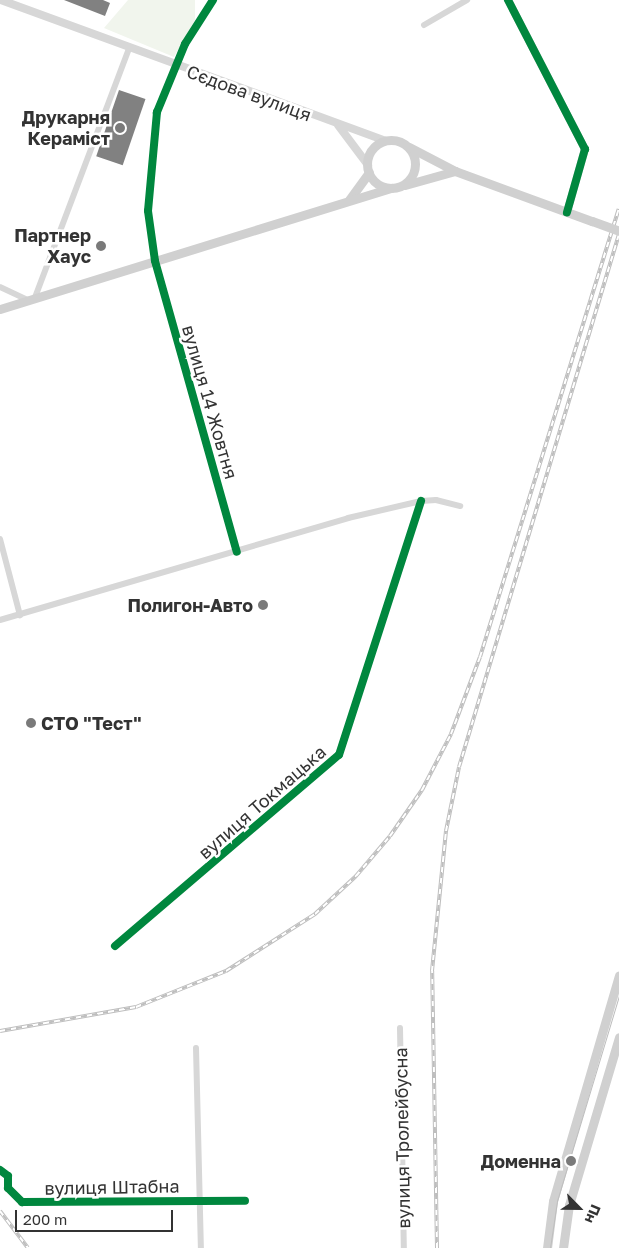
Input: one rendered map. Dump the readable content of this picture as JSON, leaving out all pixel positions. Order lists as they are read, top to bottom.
{
  "streets": {
    "street": [
      "Сєдова вулиця",
      "вулиця 14 Жовтня",
      "вулиця Токмацька",
      "вулиця Тролейбусна",
      "вулиця Штабна"
    ]
  },
  "crossings": [
    ["Сєдова вулиця", "вулиця 14 Жовтня"]
  ],
  "places": [
    "Друкарня Кераміст",
    "Партнер Хаус",
    "Полигон-Авто",
    "СТО \"Тест\"",
    "Доменна"
  ],
  "scale_bar": "200 m",
  "north": "bottom right"
}
